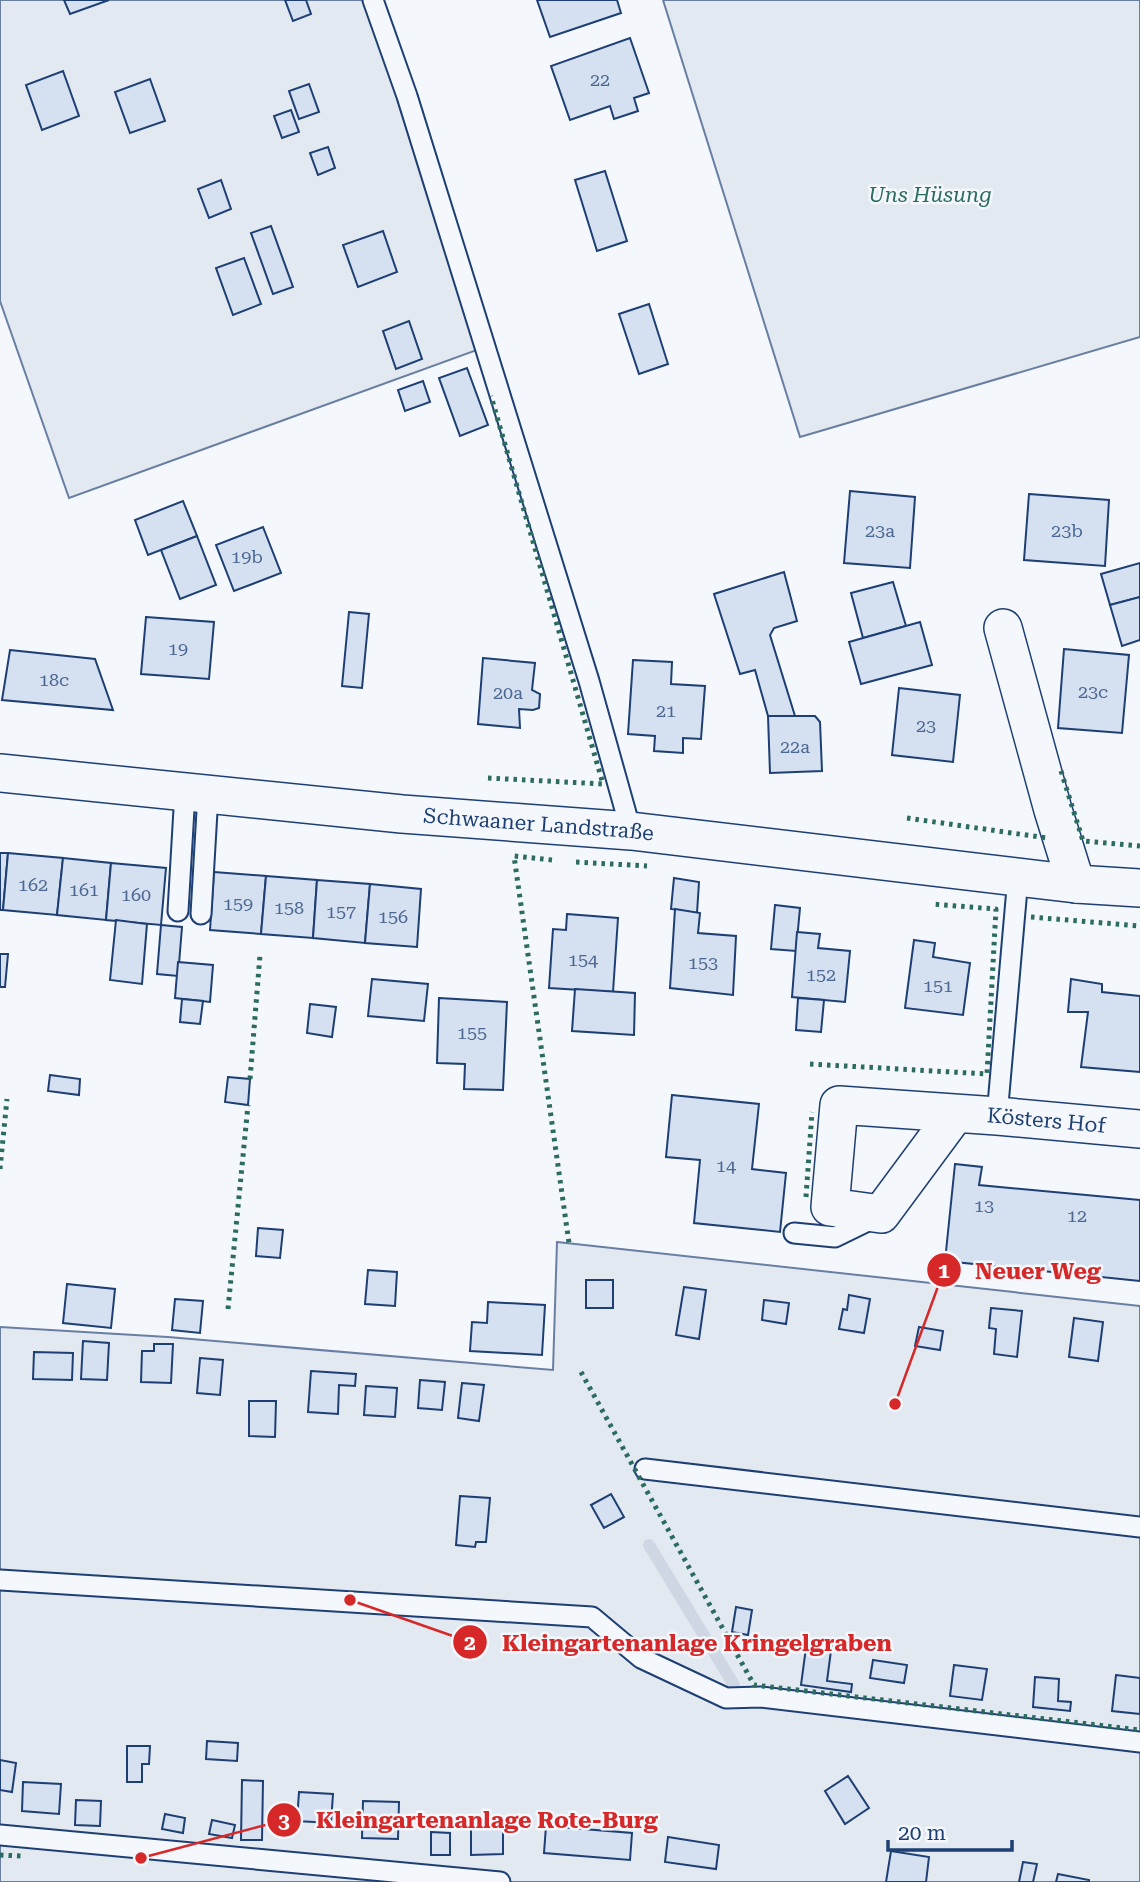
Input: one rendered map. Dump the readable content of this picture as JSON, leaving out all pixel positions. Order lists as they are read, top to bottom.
{
  "streets": {
    "street": ["Schwaaner Landstraße", "Kösters Hof"]
  },
  "parks": ["Uns Hüsung"],
  "places": ["Neuer Weg", "Kleingartenanlage Kringelgraben", "Kleingartenanlage Rote-Burg"],
  "house_numbers": [
    "22",
    "23a",
    "23b",
    "19b",
    "19",
    "18c",
    "23c",
    "20a",
    "21",
    "23",
    "22a",
    "162",
    "161",
    "160",
    "159",
    "158",
    "157",
    "156",
    "154",
    "153",
    "152",
    "151",
    "155",
    "14",
    "13",
    "12"
  ],
  "scale_bar": "20 m"
}
